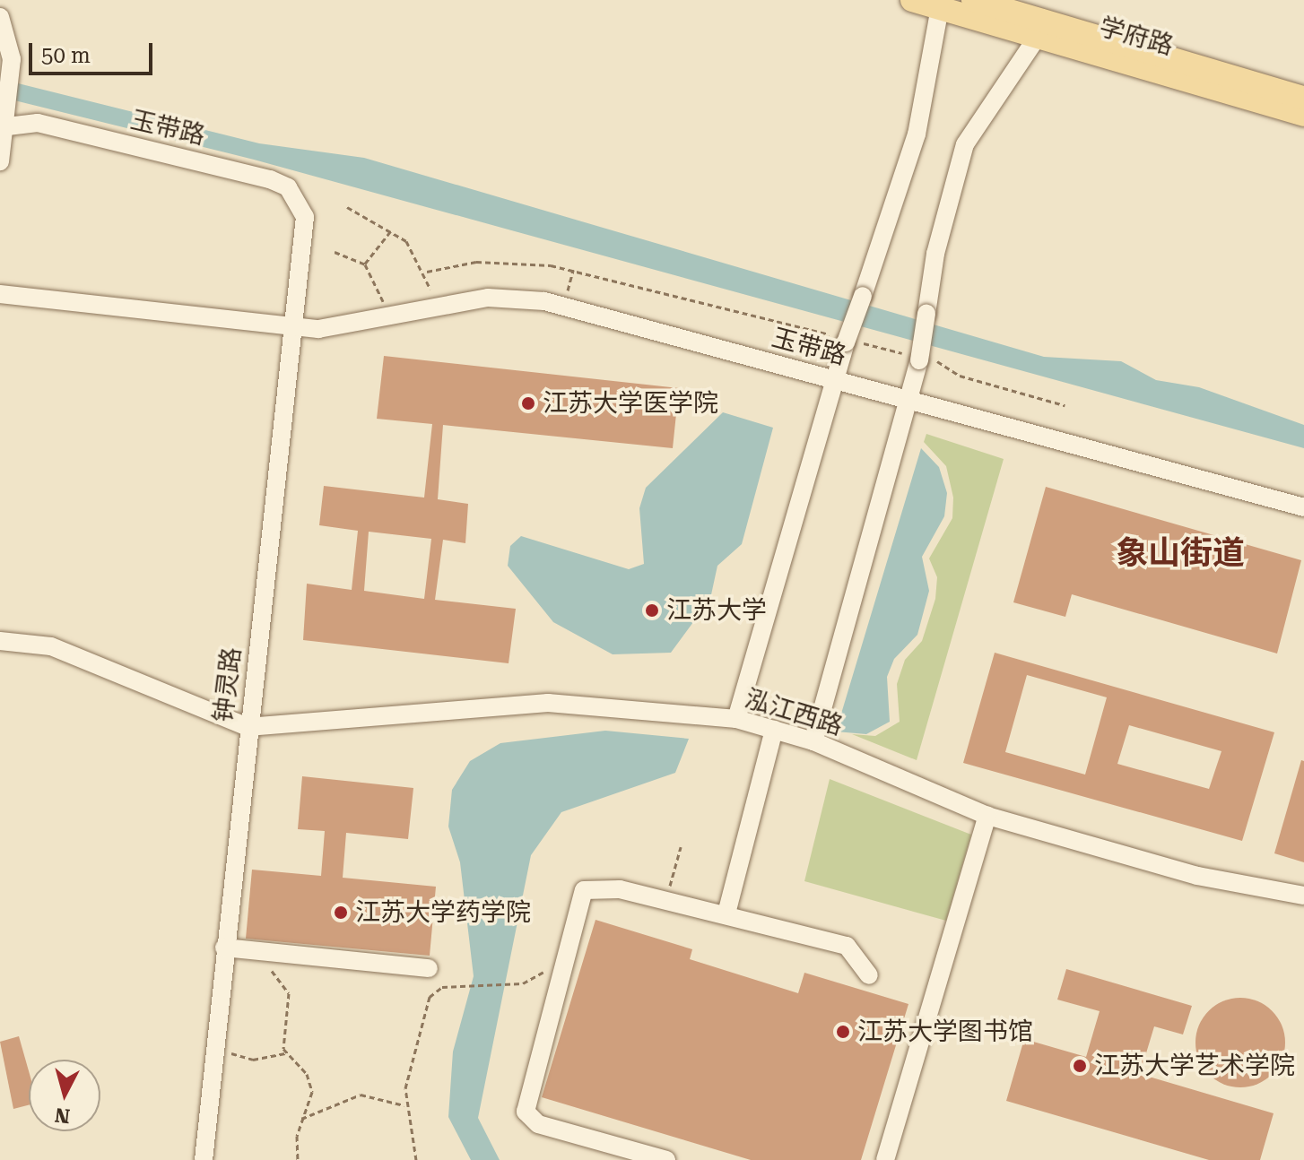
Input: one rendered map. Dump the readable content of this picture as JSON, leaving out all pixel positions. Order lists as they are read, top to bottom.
{
  "streets": {
    "main road": ["学府路"],
    "lane": ["玉带路", "钟灵路", "泓江西路"]
  },
  "crossings": [
    ["玉带路", "钟灵路"],
    ["钟灵路", "泓江西路"]
  ],
  "districts": ["象山街道"],
  "places": [
    "江苏大学医学院",
    "江苏大学",
    "江苏大学药学院",
    "江苏大学图书馆",
    "江苏大学艺术学院"
  ],
  "scale_bar": "50 m",
  "north": "bottom"
}
